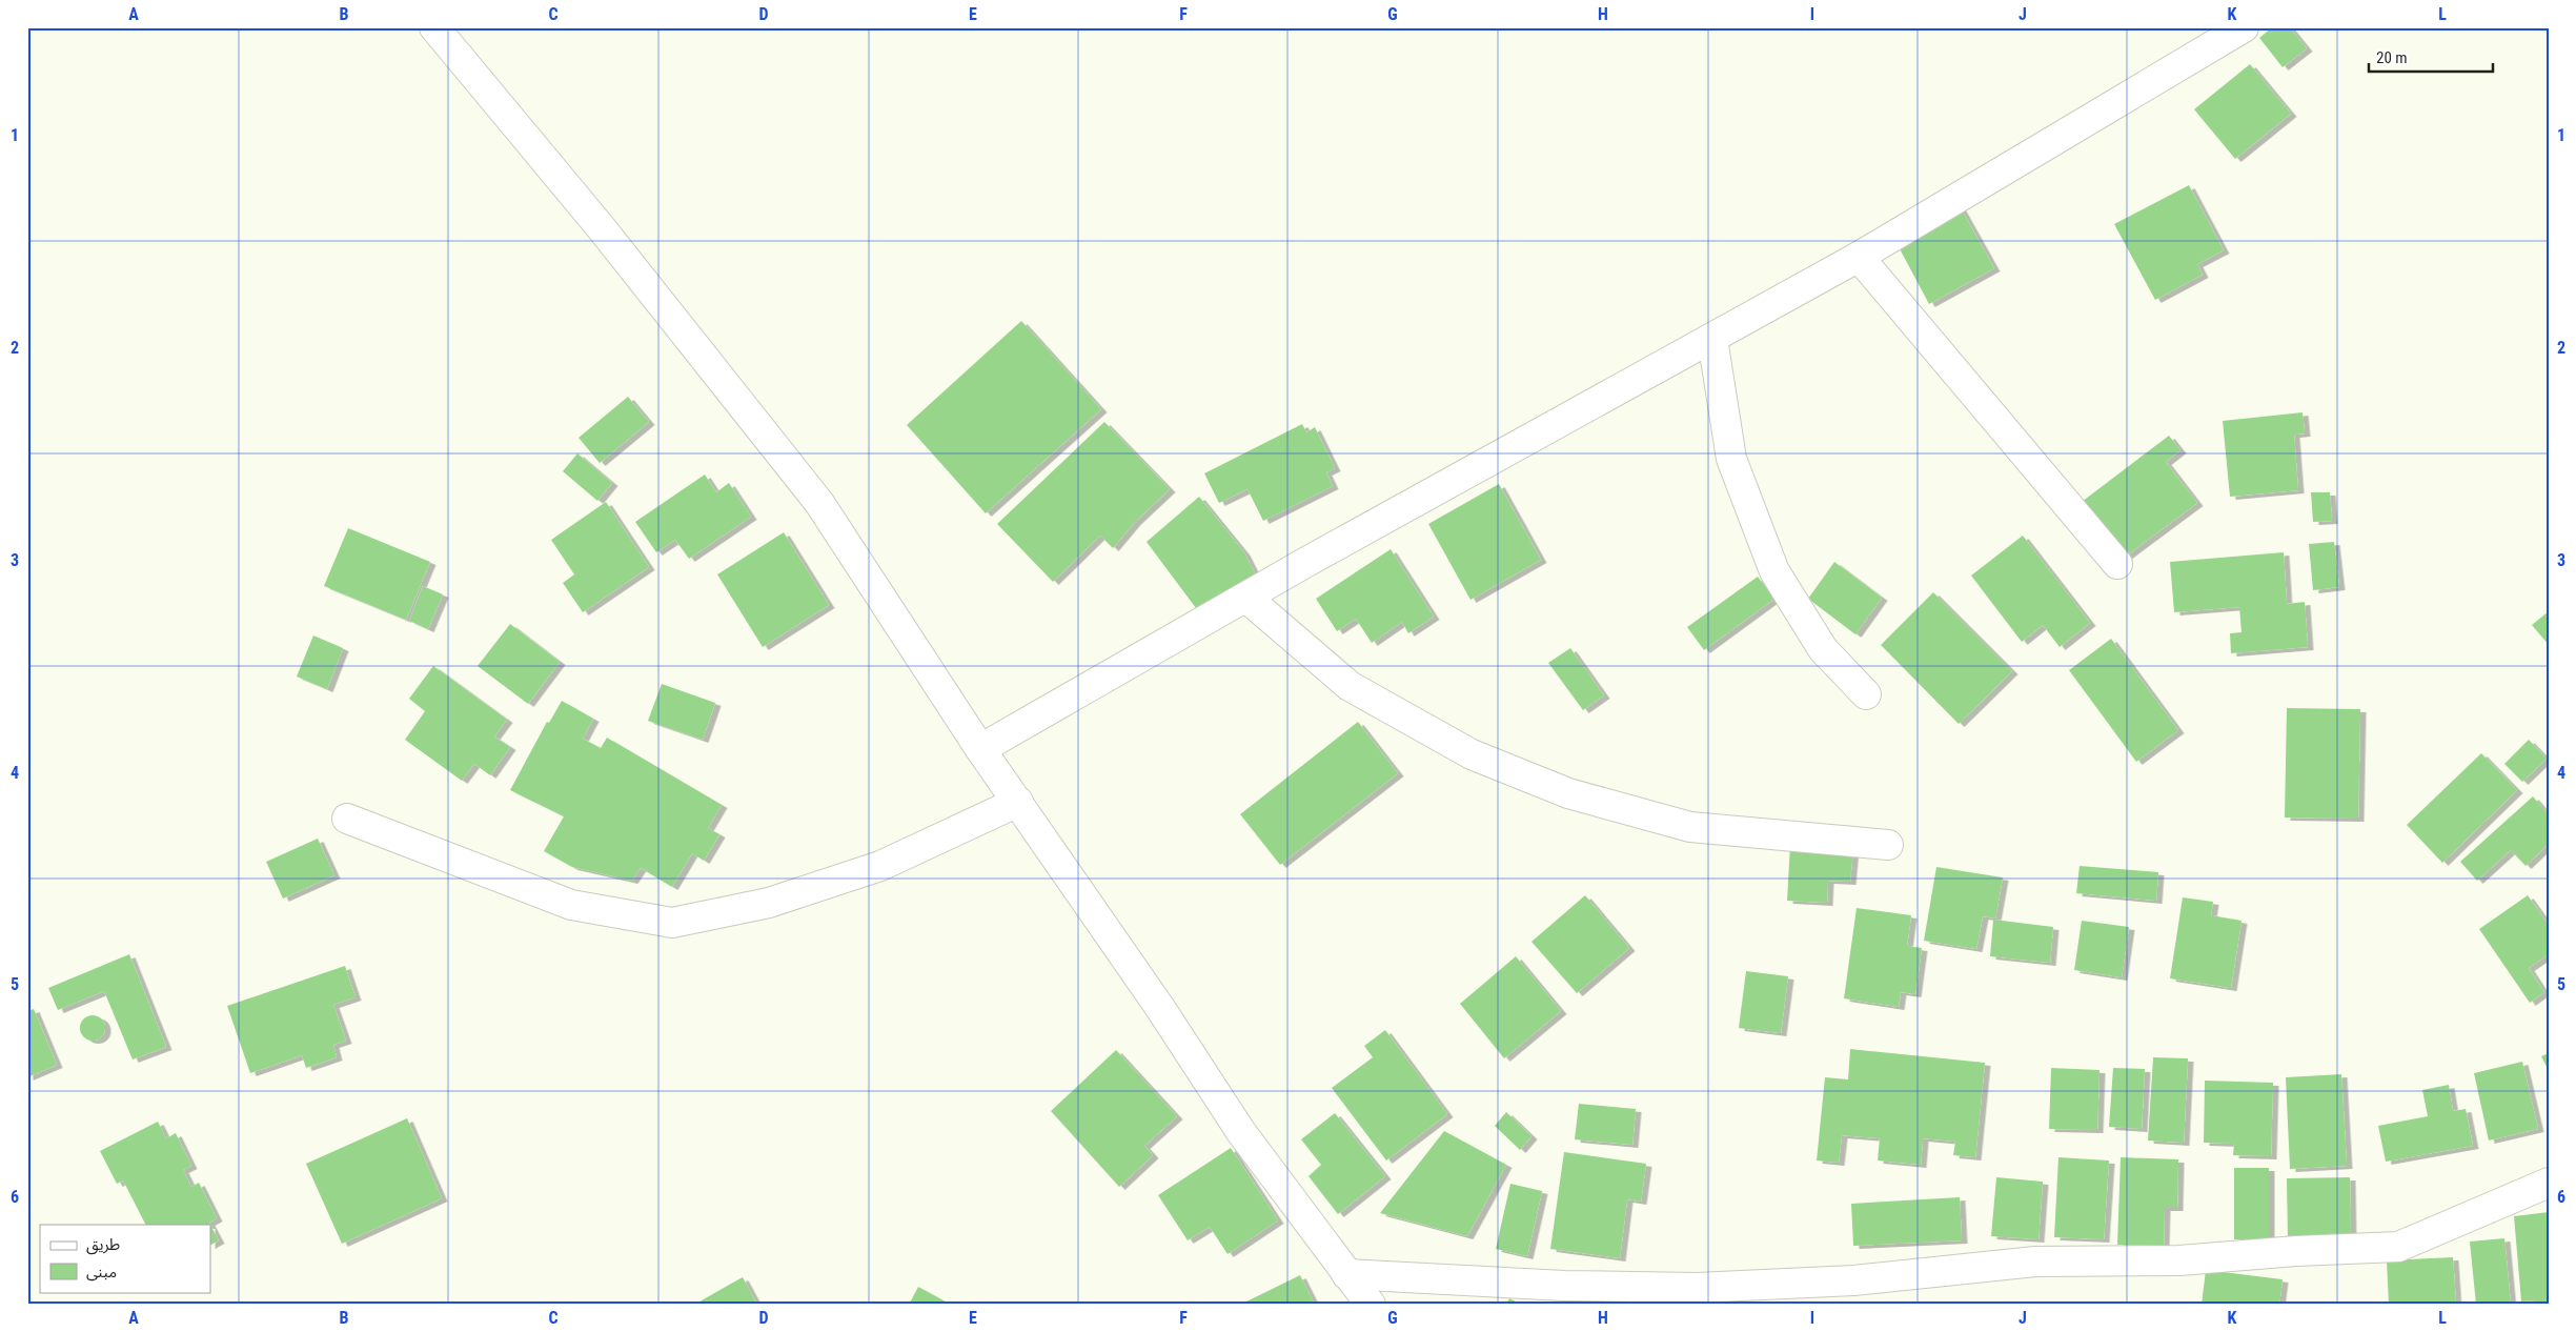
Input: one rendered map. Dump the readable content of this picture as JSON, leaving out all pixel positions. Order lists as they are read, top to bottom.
{
  "legend": ["طريق", "مبنى"],
  "scale_bar": "20 m",
  "grid": {
    "columns": [
      "A",
      "B",
      "C",
      "D",
      "E",
      "F",
      "G",
      "H",
      "I",
      "J",
      "K",
      "L"
    ],
    "rows": [
      "1",
      "2",
      "3",
      "4",
      "5",
      "6"
    ]
  }
}
